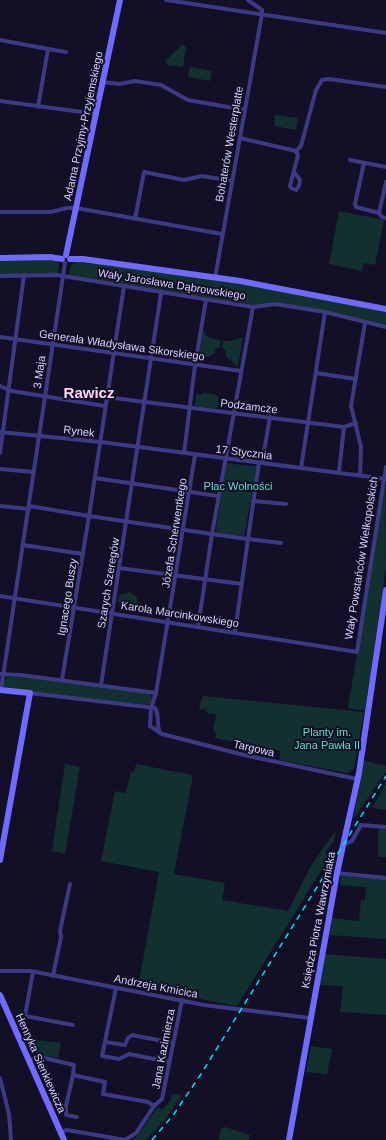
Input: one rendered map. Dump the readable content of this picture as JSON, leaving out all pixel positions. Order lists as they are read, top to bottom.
{
  "streets": {
    "street": [
      "Adama Przyjmy-Przyjemskiego",
      "Bohaterów Westerplatte",
      "Wały Jarosława Dąbrowskiego",
      "Generała Władysława Sikorskiego",
      "3 Maja",
      "Podzamcze",
      "Rynek",
      "17 Stycznia",
      "Józefa Scherwentkego",
      "Wały Powstańców Wielkopolskich",
      "Szarych Szeregów",
      "Ignacego Buszy",
      "Karola Marcinkowskiego",
      "Targowa",
      "Księdza Piotra Wawrzyniaka",
      "Andrzeja Kmicica",
      "Jana Kazimierza",
      "Henryka Sienkiewicza"
    ]
  },
  "crossings": [
    ["Adama Przyjmy-Przyjemskiego", "Wały Jarosława Dąbrowskiego"],
    ["Adama Przyjmy-Przyjemskiego", "3 Maja"],
    ["Bohaterów Westerplatte", "Wały Jarosława Dąbrowskiego"],
    ["Wały Jarosława Dąbrowskiego", "3 Maja"],
    ["Wały Jarosława Dąbrowskiego", "Szarych Szeregów"],
    ["Generała Władysława Sikorskiego", "3 Maja"],
    ["Generała Władysława Sikorskiego", "Szarych Szeregów"],
    ["3 Maja", "Rynek"],
    ["Podzamcze", "Szarych Szeregów"],
    ["Rynek", "17 Stycznia"],
    ["Rynek", "Ignacego Buszy"],
    ["17 Stycznia", "Józefa Scherwentkego"],
    ["17 Stycznia", "Wały Powstańców Wielkopolskich"],
    ["17 Stycznia", "Szarych Szeregów"],
    ["Józefa Scherwentkego", "Karola Marcinkowskiego"],
    ["Wały Powstańców Wielkopolskich", "Karola Marcinkowskiego"],
    ["Szarych Szeregów", "Karola Marcinkowskiego"],
    ["Ignacego Buszy", "Karola Marcinkowskiego"],
    ["Targowa", "Księdza Piotra Wawrzyniaka"],
    ["Księdza Piotra Wawrzyniaka", "Andrzeja Kmicica"],
    ["Andrzeja Kmicica", "Jana Kazimierza"],
    ["Jana Kazimierza", "Henryka Sienkiewicza"]
  ],
  "districts": ["Rawicz"],
  "parks": ["Plac Wolności", "Planty im. Jana Pawła II"]
}
